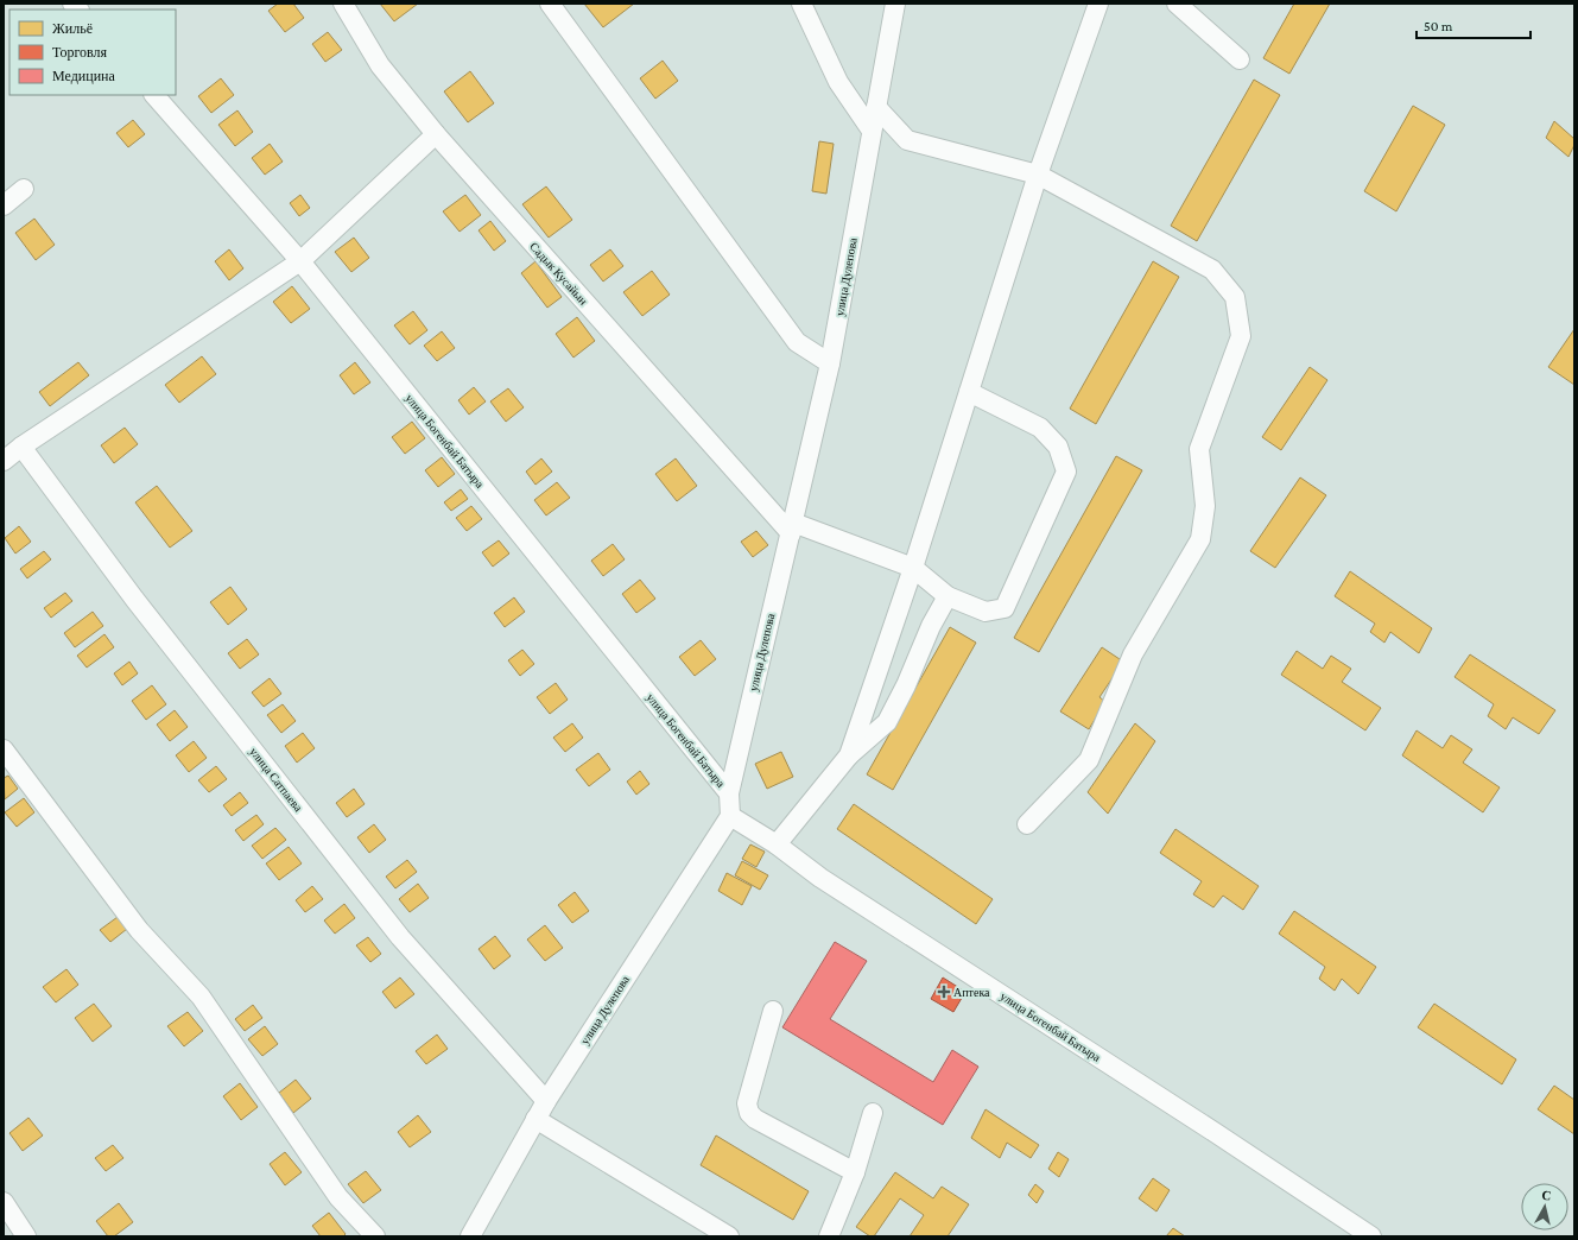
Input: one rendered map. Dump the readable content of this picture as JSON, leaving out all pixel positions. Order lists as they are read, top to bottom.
{
  "streets": {
    "street": [
      "Садык Кусайын",
      "улица Дулепова",
      "улица Богенбай Батыра",
      "улица Сатпаева"
    ]
  },
  "crossings": [
    ["Садык Кусайын", "улица Дулепова"],
    ["улица Дулепова", "улица Богенбай Батыра"],
    ["улица Дулепова", "улица Сатпаева"]
  ],
  "places": {
    "health": ["Аптека"]
  },
  "legend": ["Жильё", "Торговля", "Медицина"],
  "scale_bar": "50 m",
  "north": "top"
}
